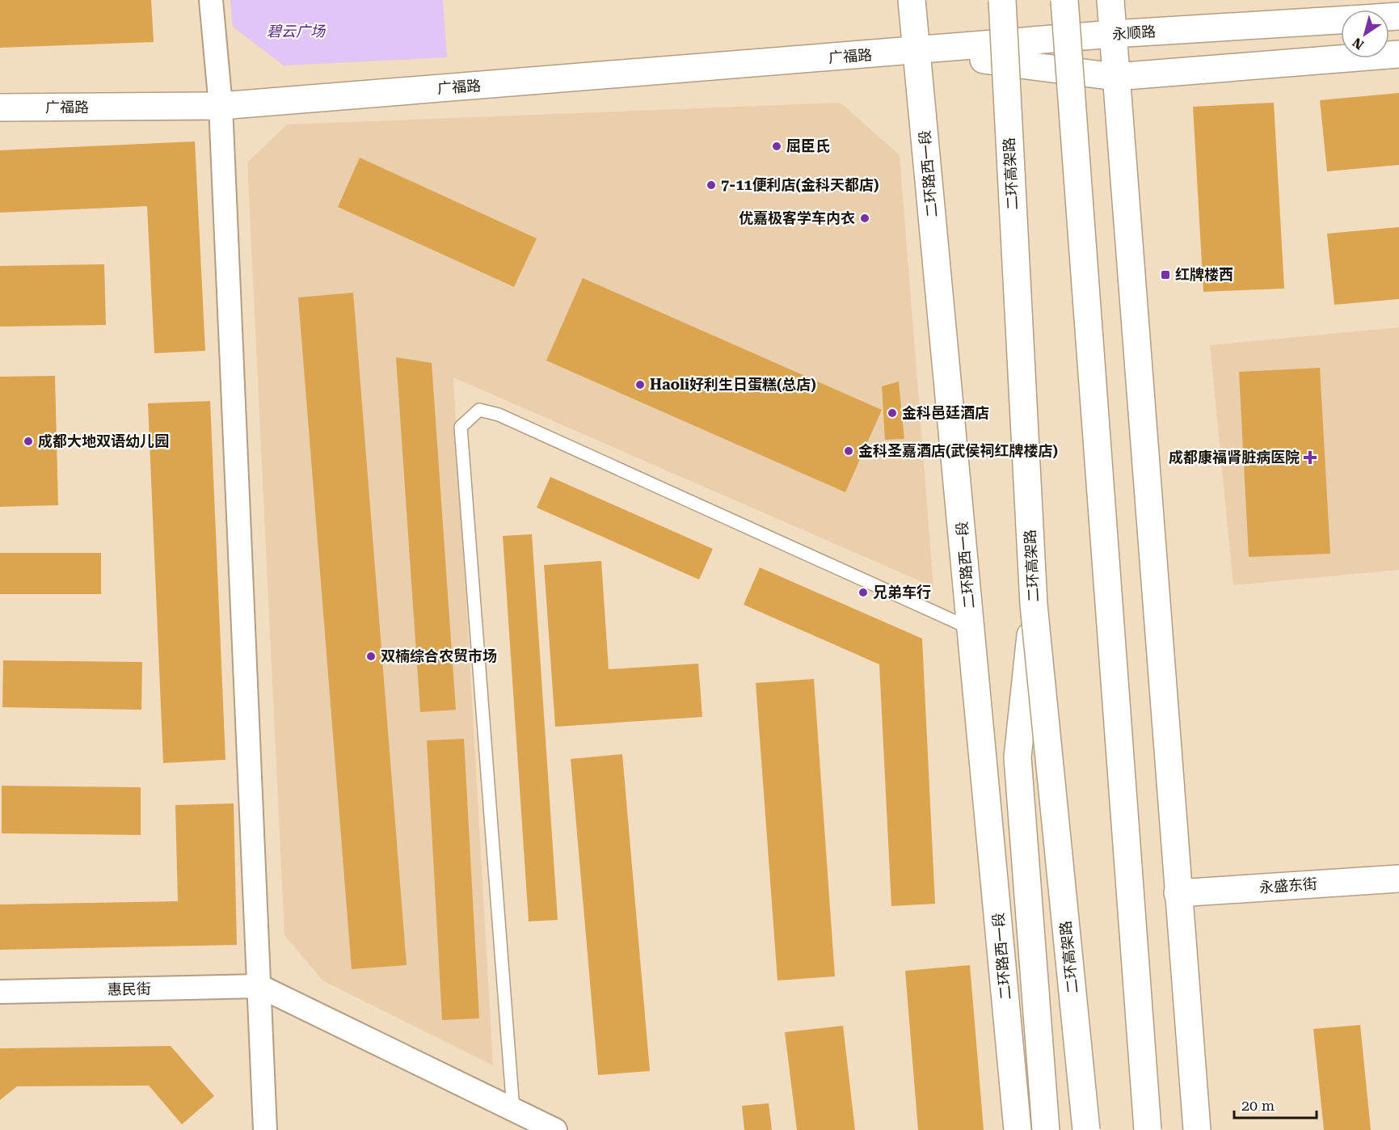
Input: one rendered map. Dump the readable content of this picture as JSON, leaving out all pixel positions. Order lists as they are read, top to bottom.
{
  "streets": {
    "main road": [
      "永顺路",
      "广福路",
      "二环路西一段",
      "二环高架路",
      "永盛东街"
    ],
    "street": ["惠民街"]
  },
  "crossings": [
    ["永顺路", "广福路"],
    ["永顺路", "二环路西一段"],
    ["广福路", "二环路西一段"]
  ],
  "parks": ["碧云广场"],
  "places": {
    "other": [
      "屈臣氏",
      "7-11便利店(金科天都店)",
      "优嘉极客学车内衣",
      "Haoli好利生日蛋糕(总店)",
      "金科邑廷酒店",
      "成都大地双语幼儿园",
      "金科圣嘉酒店(武侯祠红牌楼店)",
      "兄弟车行",
      "双楠综合农贸市场"
    ],
    "transit": ["红牌楼西"],
    "health": ["成都康福肾脏病医院"]
  },
  "scale_bar": "20 m",
  "north": "bottom left"
}
